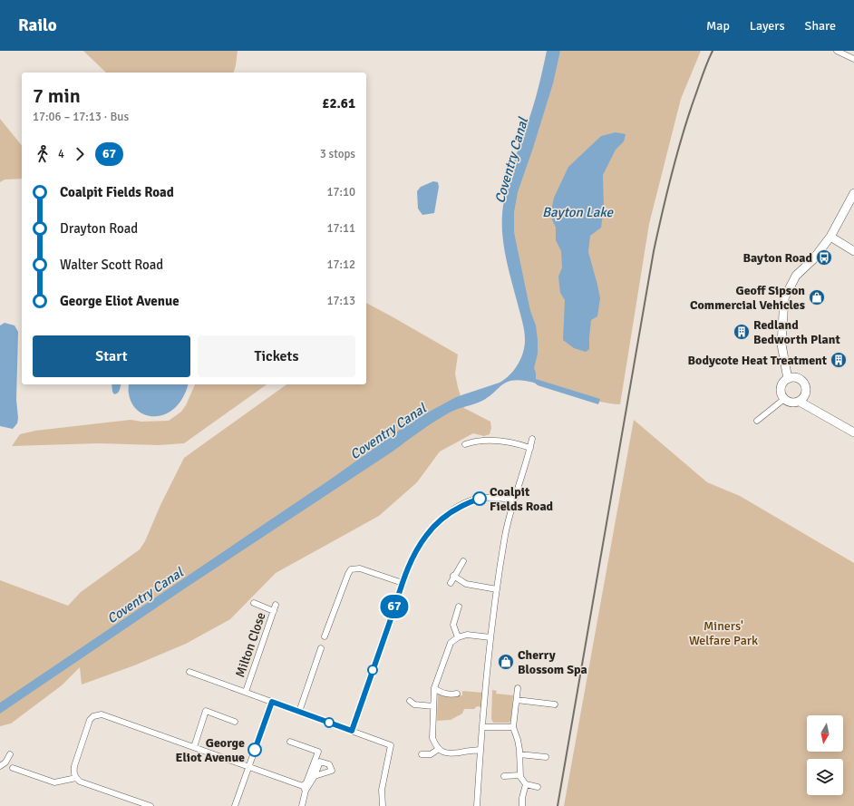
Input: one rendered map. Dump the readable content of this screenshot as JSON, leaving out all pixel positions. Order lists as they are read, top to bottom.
{
  "streets": {
    "street": ["Milton Close"]
  },
  "water": ["Coventry Canal", "Bayton Lake"],
  "parks": ["Miners' Welfare Park"],
  "places": {
    "bus stop": ["Bayton Road"],
    "shop": ["Geoff Sipson Commercial Vehicles", "Cherry Blossom Spa"],
    "building": ["Redland Bedworth Plant", "Bodycote Heat Treatment"],
    "other": ["Coalpit Fields Road", "George Eliot Avenue"]
  },
  "lines": ["bus line 67"],
  "north": "bottom",
  "page": {
    "header": "Railo",
    "nav": ["Map", "Layers", "Share"],
    "on_map": "67",
    "heading": ["7 min", "17:06 – 17:13 · Bus", "£2.61"],
    "legs": ["4", "67", "3 stops"],
    "list": [
      {
        "name": "Coalpit Fields Road",
        "value": "17:10"
      },
      {
        "name": "Drayton Road",
        "value": "17:11"
      },
      {
        "name": "Walter Scott Road",
        "value": "17:12"
      },
      {
        "name": "George Eliot Avenue",
        "value": "17:13"
      }
    ],
    "buttons": ["Start", "Tickets"]
  }
}
